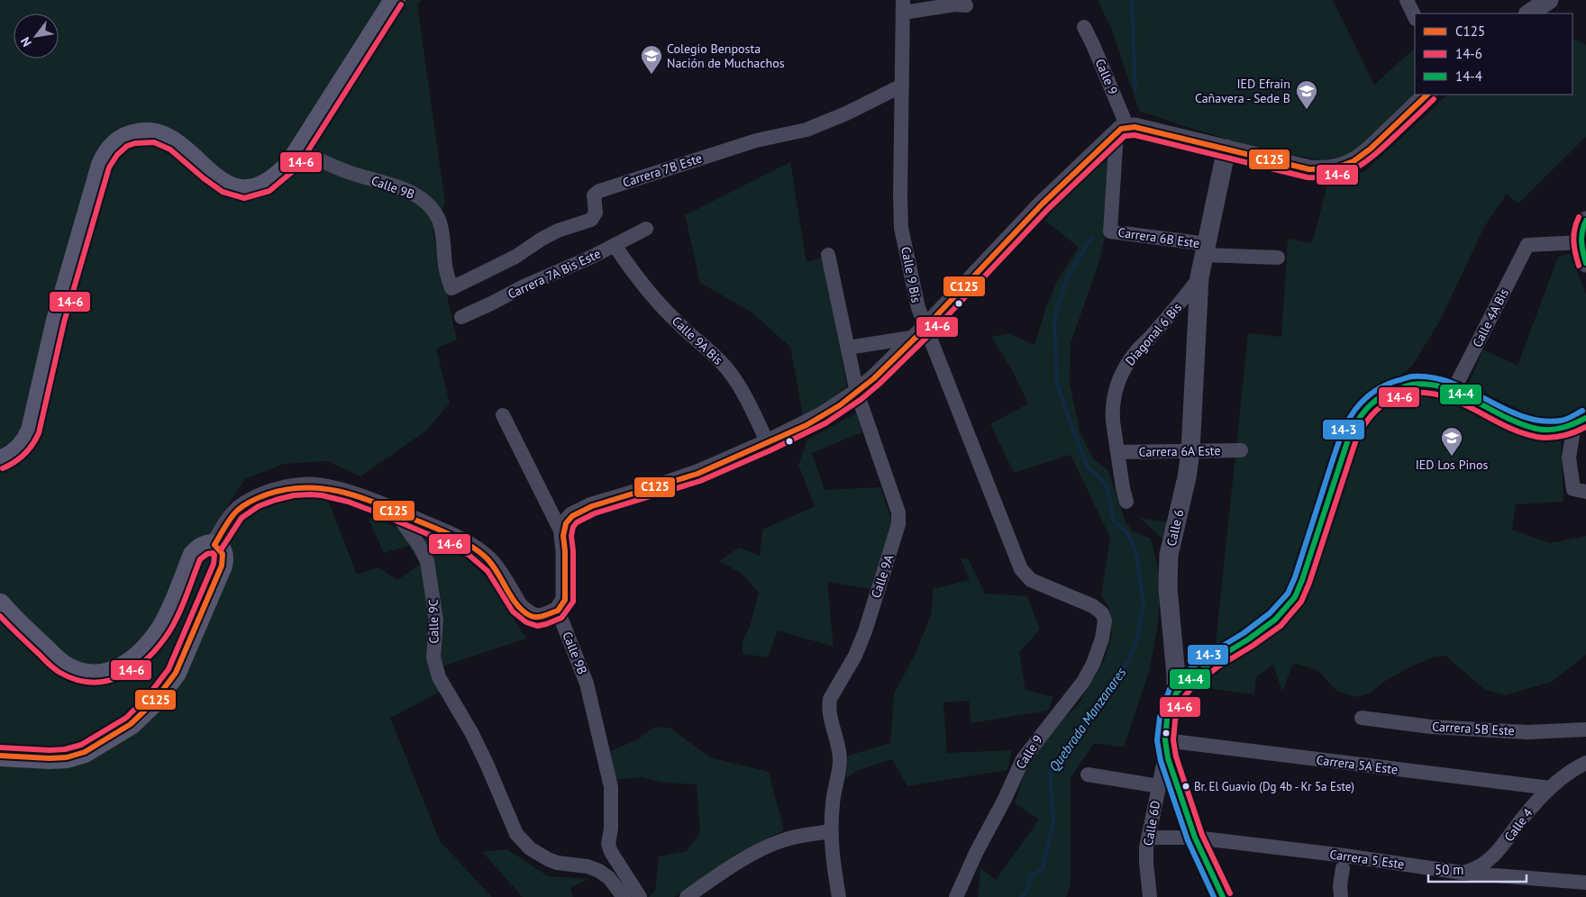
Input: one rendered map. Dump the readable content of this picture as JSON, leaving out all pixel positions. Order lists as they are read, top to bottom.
{
  "streets": {
    "street": [
      "Calle 9",
      "Carrera 7B Este",
      "Calle 9B",
      "Carrera 6B Este",
      "Carrera 7A Bis Este",
      "Calle 9 Bis",
      "Calle 4A Bis",
      "Diagonal 6 Bis",
      "Calle 9A Bis",
      "Carrera 6A Este",
      "Calle 6",
      "Calle 9A",
      "Calle 9C",
      "Carrera 5B Este",
      "Carrera 5A Este",
      "Calle 6D",
      "Calle 4",
      "Carrera 5 Este"
    ]
  },
  "crossings": [
    ["Calle 9", "Carrera 6B Este"],
    ["Calle 9", "Calle 9 Bis"],
    ["Carrera 7B Este", "Calle 9B"],
    ["Carrera 7B Este", "Calle 9 Bis"],
    ["Carrera 6B Este", "Calle 6"],
    ["Carrera 7A Bis Este", "Calle 9A Bis"],
    ["Diagonal 6 Bis", "Carrera 6A Este"],
    ["Diagonal 6 Bis", "Calle 6"],
    ["Carrera 6A Este", "Calle 6"],
    ["Calle 6", "Carrera 5A Este"],
    ["Calle 6", "Calle 6D"],
    ["Calle 6", "Carrera 5 Este"],
    ["Carrera 5A Este", "Calle 6D"],
    ["Carrera 5A Este", "Calle 4"],
    ["Calle 6D", "Carrera 5 Este"],
    ["Calle 4", "Carrera 5 Este"]
  ],
  "water": ["Quebrada Manzanares"],
  "places": {
    "school or university": ["Colegio Benposta Nación de Muchachos", "IED Efrain Cañavera - Sede B", "IED Los Pinos"],
    "other": ["Br. El Guavio (Dg 4b - Kr 5a Este)"]
  },
  "lines": [
    "transit line 14-6",
    "transit line C125",
    "transit line 14-4",
    "transit line 14-3"
  ],
  "legend": ["C125", "14-6", "14-4"],
  "scale_bar": "50 m",
  "north": "bottom left"
}
